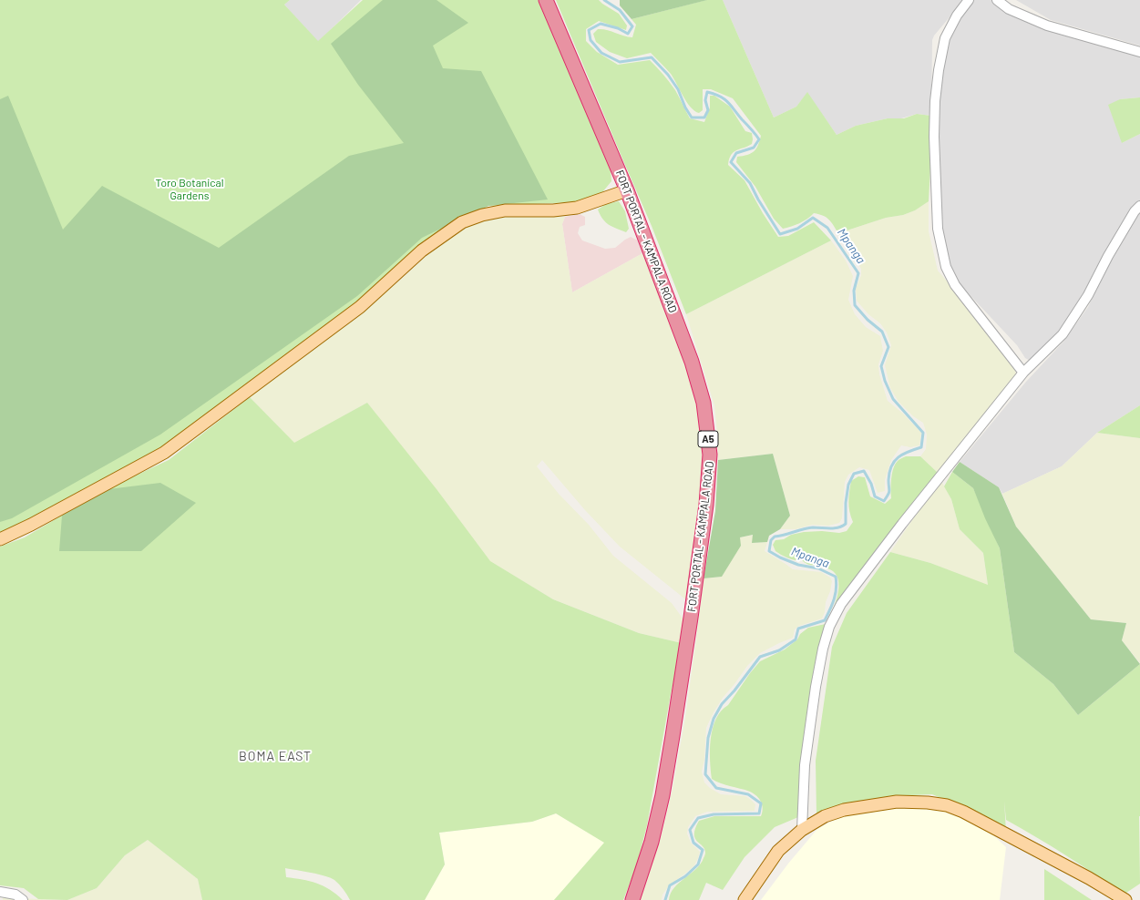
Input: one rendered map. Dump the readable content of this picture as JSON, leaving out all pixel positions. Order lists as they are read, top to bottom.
{
  "streets": {
    "highway": ["FORT PORTAL - KAMPALA ROAD", "A5"]
  },
  "districts": ["BOMA EAST"],
  "water": ["Mpanga"],
  "parks": ["Toro Botanical Gardens"]
}
